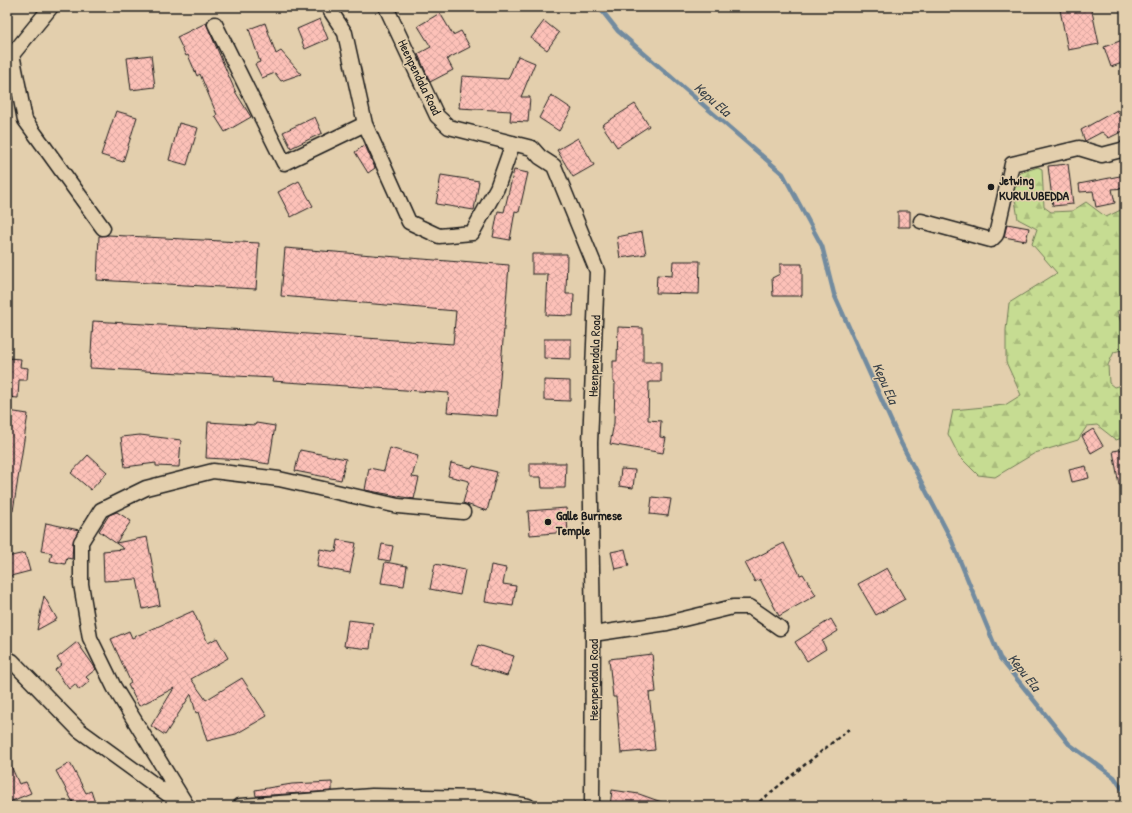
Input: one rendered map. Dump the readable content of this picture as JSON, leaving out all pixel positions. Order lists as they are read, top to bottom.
{
  "streets": {
    "street": ["Heenpendala Road"]
  },
  "water": ["Kepu Ela"],
  "places": ["Jetwing KURULUBEDDA", "Galle Burmese Temple"]
}
